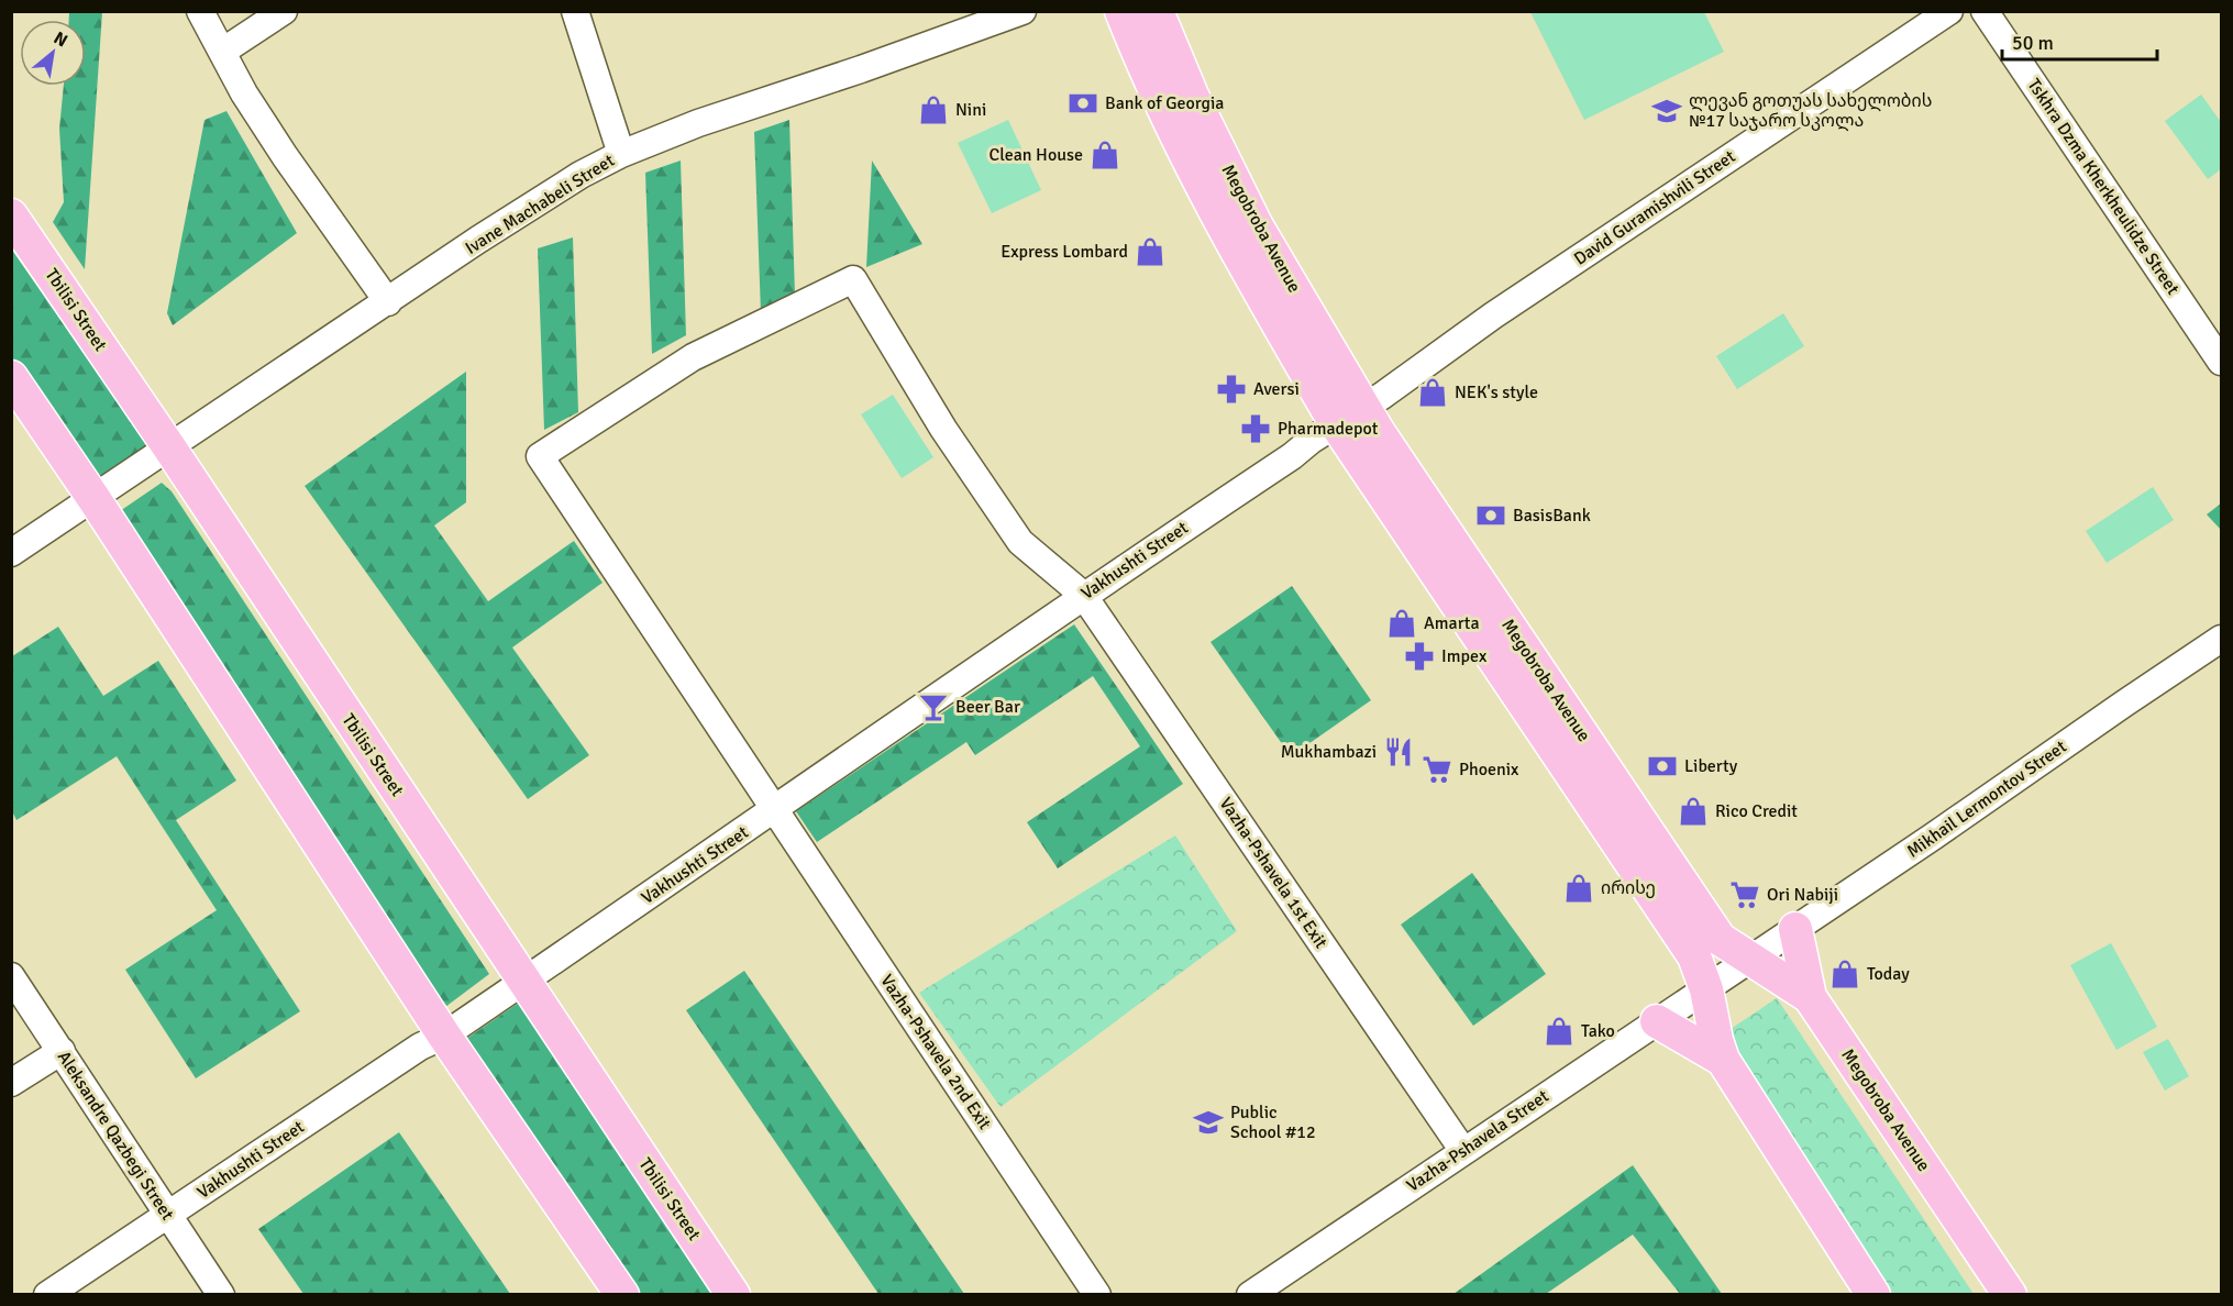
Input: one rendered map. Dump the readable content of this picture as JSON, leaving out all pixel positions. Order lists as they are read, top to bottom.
{
  "streets": {
    "main road": ["Megobroba Avenue", "Tbilisi Street"],
    "street": [
      "Tskhra Dzma Kherkheulidze Street",
      "Ivane Machabeli Street",
      "David Guramishvili Street",
      "Vakhushti Street",
      "Mikhail Lermontov Street",
      "Vazha-Pshavela 1st Exit",
      "Vazha-Pshavela 2nd Exit",
      "Aleksandre Qazbegi Street",
      "Vazha-Pshavela Street"
    ]
  },
  "crossings": [
    ["Ivane Machabeli Street", "Tbilisi Street"],
    ["David Guramishvili Street", "Megobroba Avenue"],
    ["David Guramishvili Street", "Vakhushti Street"],
    ["Megobroba Avenue", "Vakhushti Street"],
    ["Megobroba Avenue", "Mikhail Lermontov Street"],
    ["Megobroba Avenue", "Vazha-Pshavela Street"],
    ["Tbilisi Street", "Vakhushti Street"],
    ["Vakhushti Street", "Vazha-Pshavela 1st Exit"],
    ["Vakhushti Street", "Vazha-Pshavela 2nd Exit"],
    ["Vakhushti Street", "Aleksandre Qazbegi Street"],
    ["Mikhail Lermontov Street", "Vazha-Pshavela Street"],
    ["Vazha-Pshavela 1st Exit", "Vazha-Pshavela 2nd Exit"],
    ["Vazha-Pshavela 1st Exit", "Vazha-Pshavela Street"]
  ],
  "places": {
    "bank": ["Bank of Georgia", "BasisBank", "Liberty"],
    "shop": [
      "Nini",
      "Clean House",
      "Express Lombard",
      "NEK's style",
      "Amarta",
      "Rico Credit",
      "ირისე",
      "Today",
      "Tako"
    ],
    "school or university": ["ლევან გოთუას სახელობის №17 საჯარო სკოლა", "Public School #12"],
    "pharmacy": ["Aversi", "Pharmadepot", "Impex"],
    "bar": ["Beer Bar"],
    "restaurant": ["Mukhambazi"],
    "supermarket": ["Phoenix", "Ori Nabiji"]
  },
  "scale_bar": "50 m",
  "north": "top right"
}
